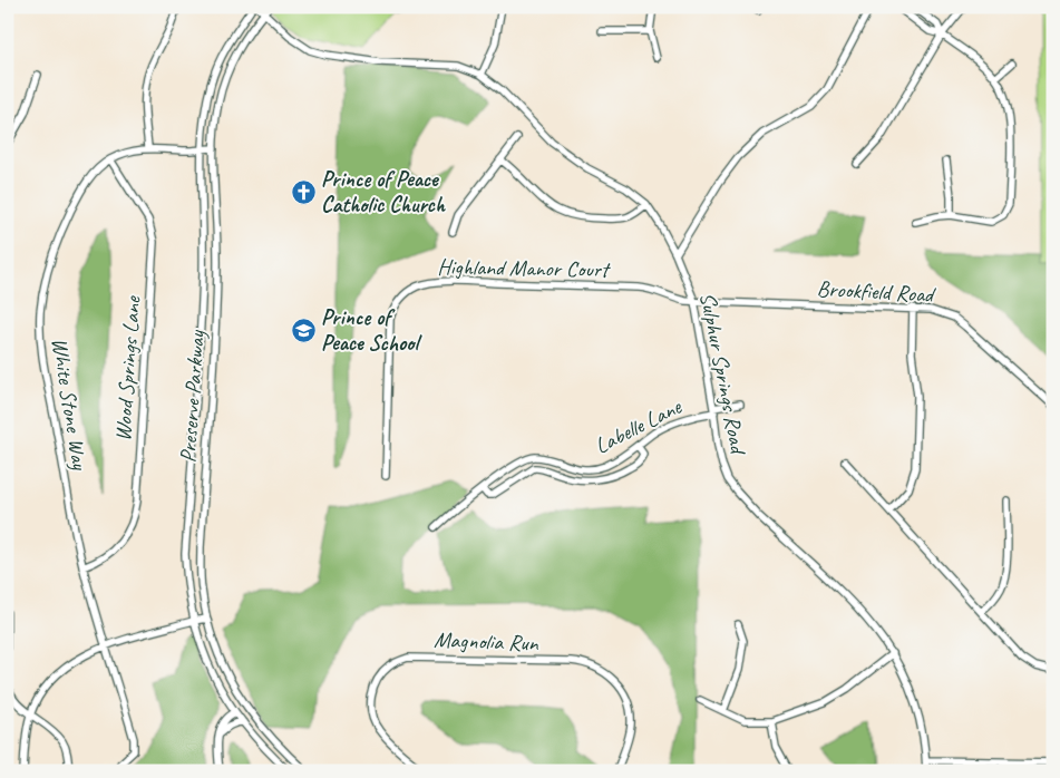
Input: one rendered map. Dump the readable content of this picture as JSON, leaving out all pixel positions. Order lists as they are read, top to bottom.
{
  "streets": {
    "street": [
      "Highland Manor Court",
      "Brookfield Road",
      "Wood Springs Lane",
      "Sulphur Springs Road",
      "Preserve Parkway",
      "White Stone Way",
      "Labelle Lane",
      "Magnolia Run"
    ]
  },
  "crossings": [
    ["Highland Manor Court", "Brookfield Road"],
    ["Highland Manor Court", "Sulphur Springs Road"],
    ["Brookfield Road", "Sulphur Springs Road"],
    ["Wood Springs Lane", "White Stone Way"],
    ["Sulphur Springs Road", "Preserve Parkway"],
    ["Sulphur Springs Road", "Labelle Lane"],
    ["Preserve Parkway", "White Stone Way"]
  ],
  "places": {
    "church": ["Prince of Peace Catholic Church"],
    "school or university": ["Prince of Peace School"]
  }
}
